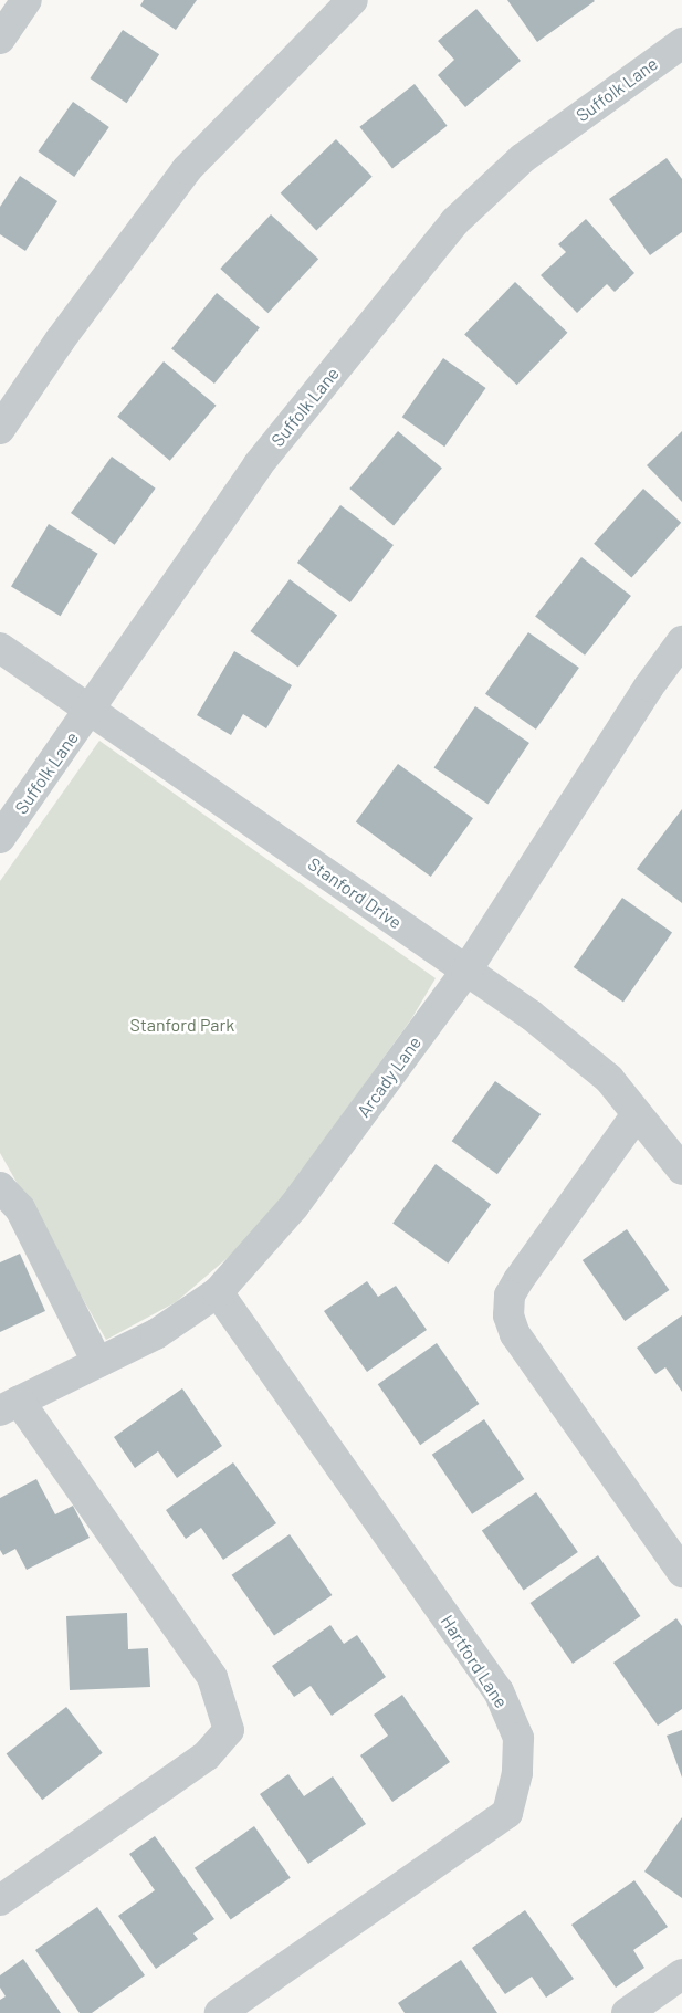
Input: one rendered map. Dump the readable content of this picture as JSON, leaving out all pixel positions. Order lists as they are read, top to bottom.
{
  "streets": {
    "street": [
      "Suffolk Lane",
      "Stanford Drive",
      "Arcady Lane",
      "Hartford Lane"
    ]
  },
  "crossings": [
    ["Suffolk Lane", "Stanford Drive"],
    ["Stanford Drive", "Arcady Lane"],
    ["Arcady Lane", "Hartford Lane"]
  ],
  "parks": ["Stanford Park"]
}
